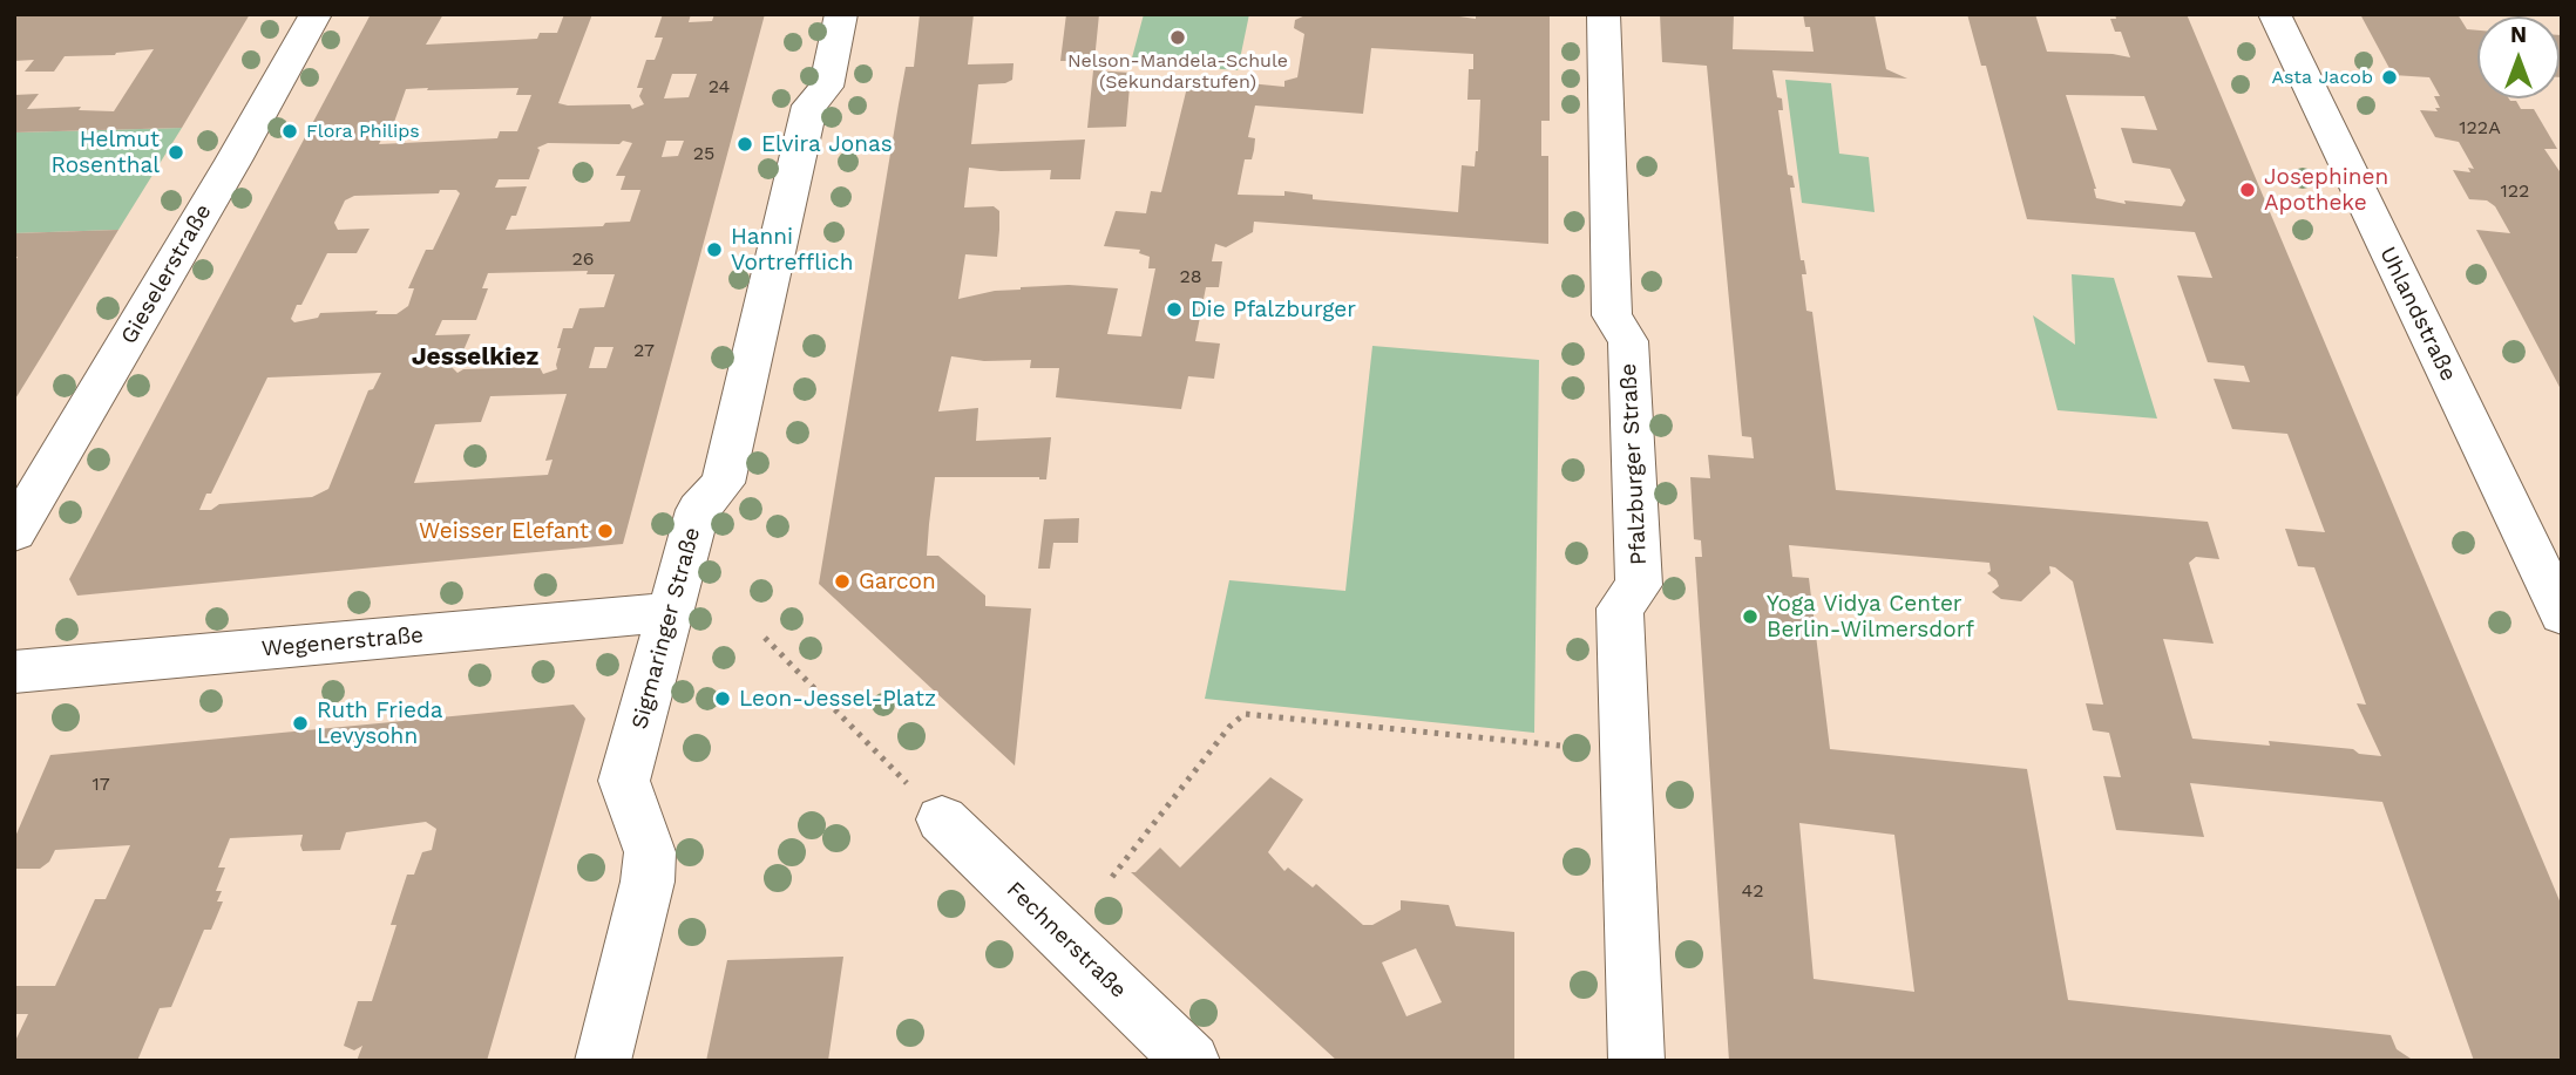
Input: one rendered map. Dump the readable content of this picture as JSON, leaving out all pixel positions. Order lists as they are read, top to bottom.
{
  "streets": {
    "street": [
      "Gieselerstraße",
      "Uhlandstraße",
      "Pfalzburger Straße",
      "Sigmaringer Straße",
      "Wegenerstraße",
      "Fechnerstraße"
    ]
  },
  "crossings": [
    ["Sigmaringer Straße", "Wegenerstraße"]
  ],
  "districts": ["Jesselkiez"],
  "places": [
    "Nelson-Mandela-Schule (Sekundarstufen)",
    "Asta Jacob",
    "Flora Philips",
    "Elvira Jonas",
    "Helmut Rosenthal",
    "Josephinen Apotheke",
    "Hanni Vortrefflich",
    "Die Pfalzburger",
    "Weisser Elefant",
    "Garcon",
    "Yoga Vidya Center Berlin-Wilmersdorf",
    "Leon-Jessel-Platz",
    "Ruth Frieda Levysohn"
  ],
  "house_numbers": [
    "24",
    "122A",
    "25",
    "122",
    "26",
    "28",
    "27",
    "17",
    "42"
  ],
  "north": "top"
}
